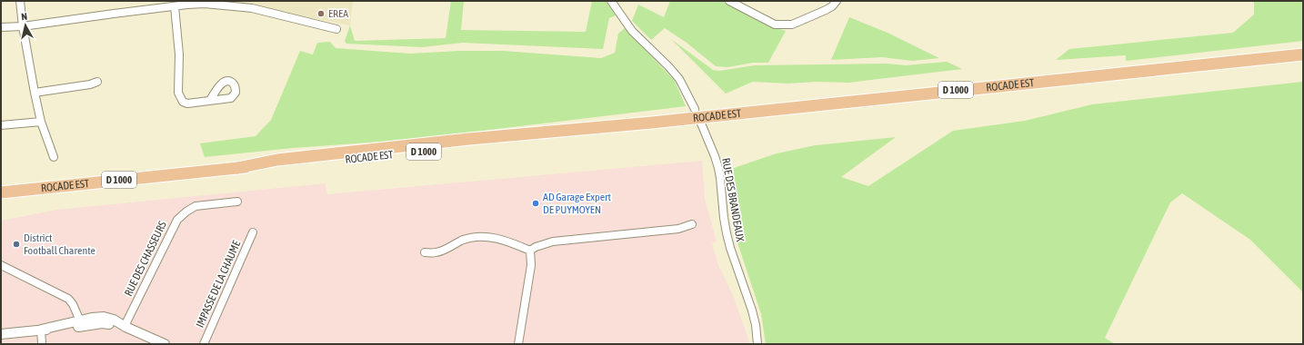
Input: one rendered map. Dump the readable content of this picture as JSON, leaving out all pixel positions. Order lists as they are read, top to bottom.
{
  "streets": {
    "main road": ["ROCADE EST", "D 1000"],
    "street": ["RUE DES BRANDEAUX", "RUE DES CHASSEURS", "IMPASSE DE LA CHAUME"]
  },
  "places": ["EREA", "AD Garage Expert DE PUYMOYEN", "District Football Charente"],
  "north": "top"
}
